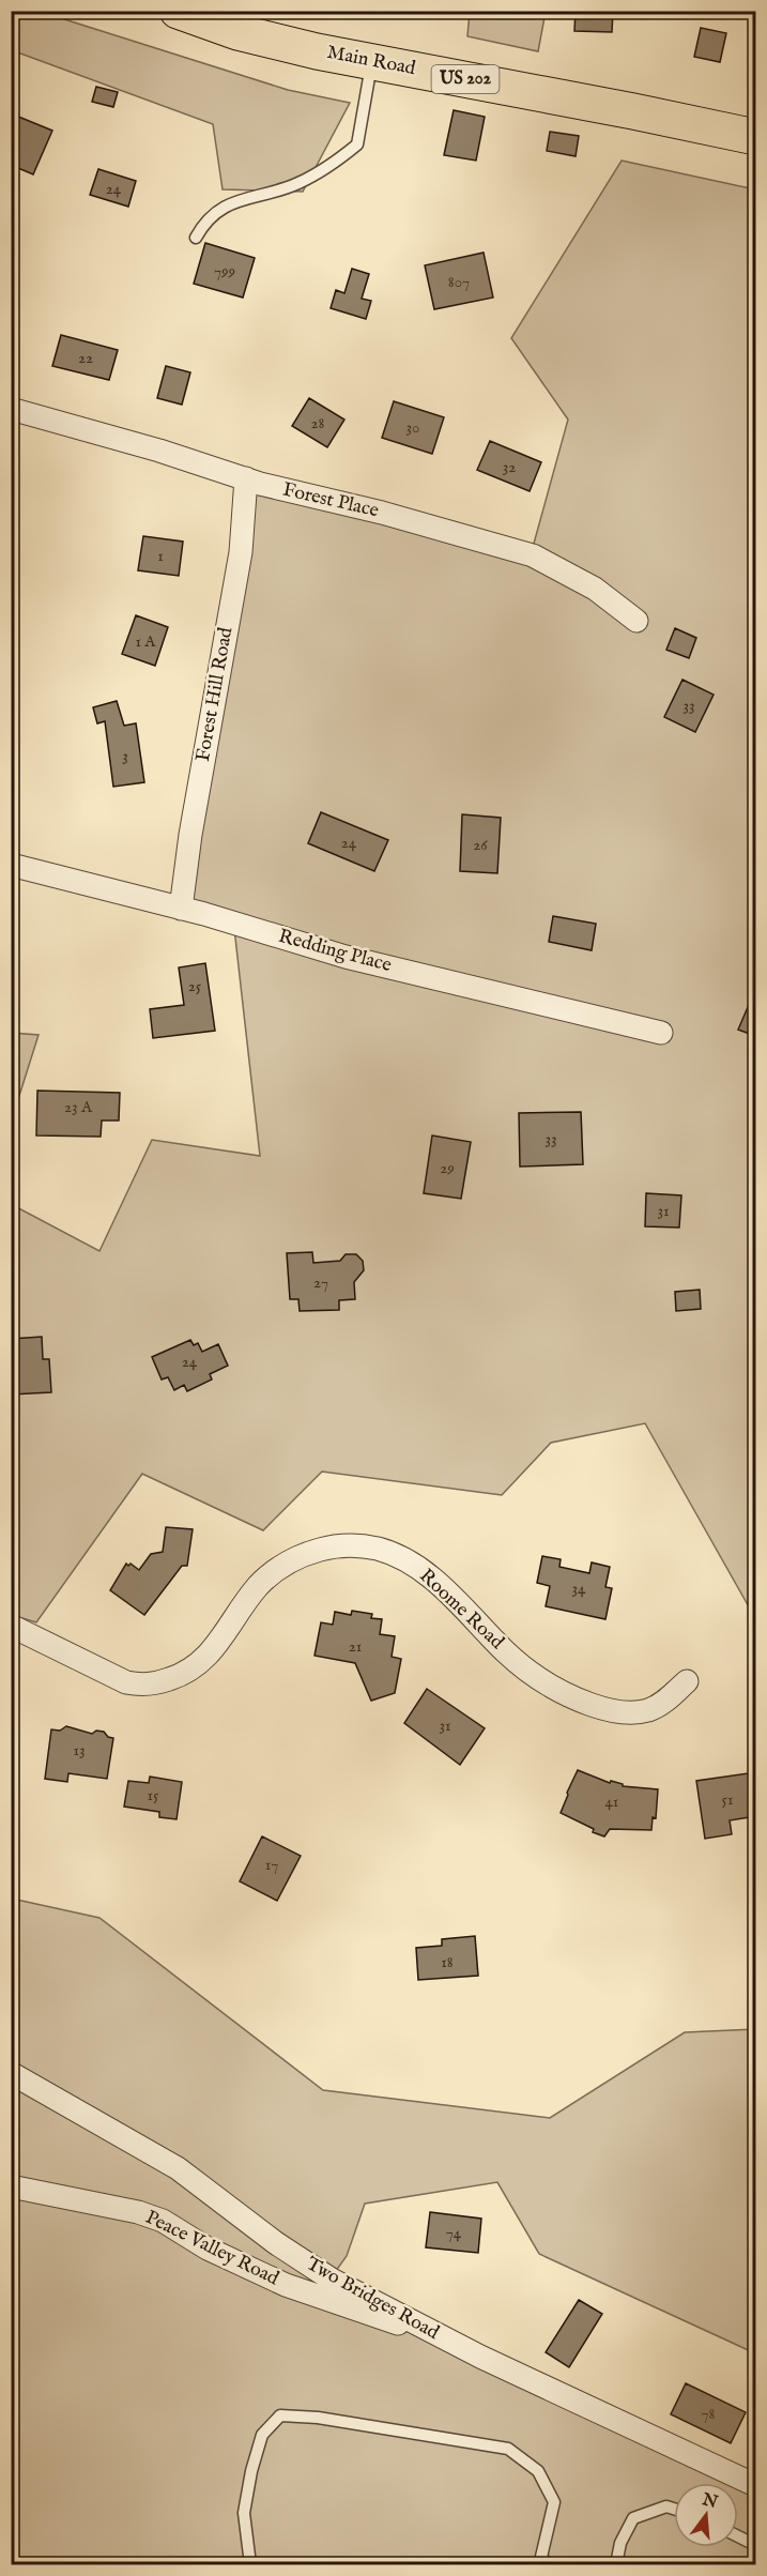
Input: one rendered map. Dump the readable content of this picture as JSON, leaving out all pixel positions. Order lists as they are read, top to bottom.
{
  "streets": {
    "main road": ["Main Road", "US 202"],
    "street": [
      "Forest Place",
      "Forest Hill Road",
      "Redding Place",
      "Roome Road",
      "Peace Valley Road",
      "Two Bridges Road"
    ]
  },
  "crossings": [
    ["Forest Place", "Forest Hill Road"],
    ["Forest Hill Road", "Redding Place"],
    ["Peace Valley Road", "Two Bridges Road"]
  ],
  "house_numbers": [
    "24",
    "799",
    "807",
    "22",
    "28",
    "30",
    "32",
    "1",
    "1 A",
    "33",
    "3",
    "24",
    "26",
    "25",
    "23 A",
    "33",
    "29",
    "31",
    "27",
    "24",
    "34",
    "21",
    "31",
    "13",
    "15",
    "51",
    "41",
    "17",
    "18",
    "74",
    "78"
  ],
  "north": "top"
}
